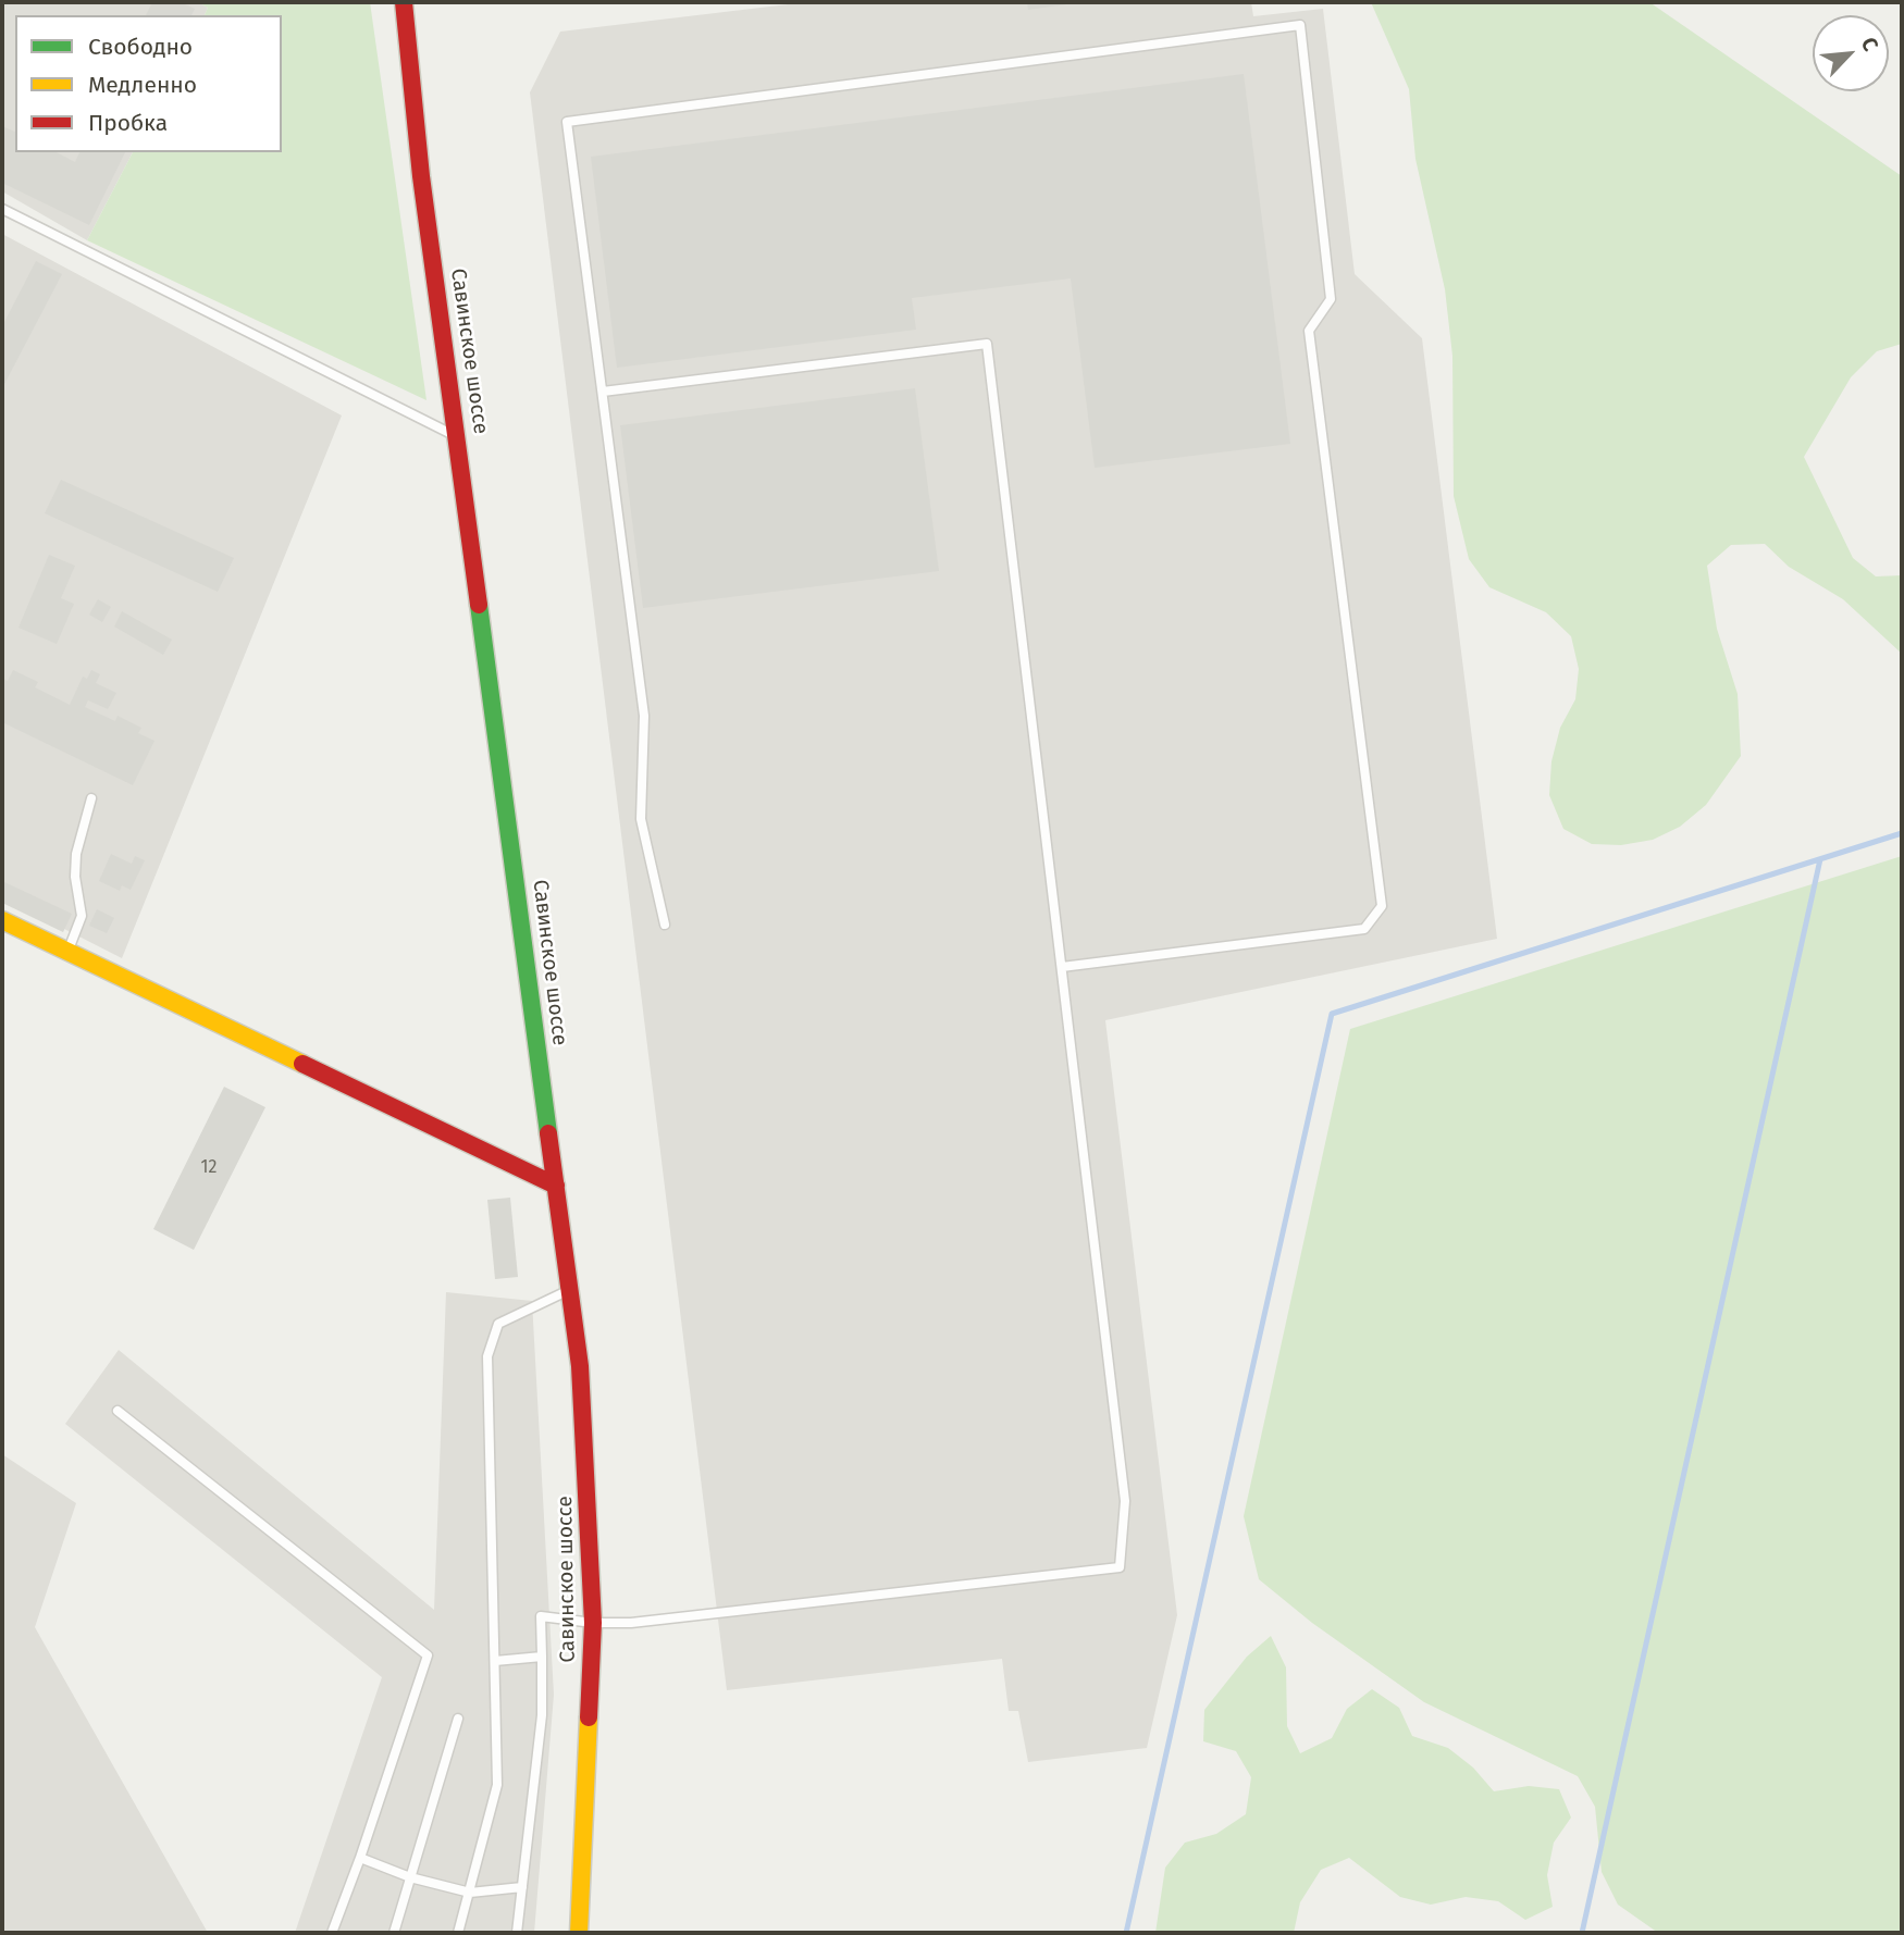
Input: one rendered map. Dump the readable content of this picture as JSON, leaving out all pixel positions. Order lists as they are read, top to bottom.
{
  "streets": {
    "street": ["Савинское шоссе"]
  },
  "house_numbers": ["12"],
  "legend": ["Свободно", "Медленно", "Пробка"],
  "north": "top right"
}
